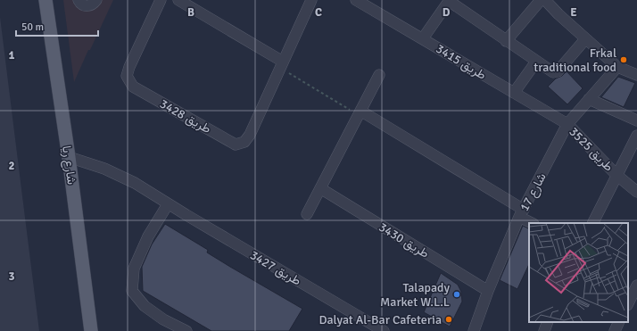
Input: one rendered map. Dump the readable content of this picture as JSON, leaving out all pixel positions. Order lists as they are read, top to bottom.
{
  "streets": {
    "main road": ["شارع ريا"],
    "street": [
      "طريق 3415",
      "طريق 3428",
      "طريق 3525",
      "شارع 17",
      "طريق 3430",
      "طريق 3427"
    ]
  },
  "crossings": [
    ["طريق 3415", "طريق 3525"],
    ["طريق 3415", "شارع 17"],
    ["طريق 3525", "شارع 17"],
    ["شارع ريا", "طريق 3427"],
    ["شارع 17", "طريق 3430"]
  ],
  "places": ["Frkal traditional food", "Talapady Market W.L.L", "Dalyat Al-Bar Cafeteria"],
  "scale_bar": "50 m",
  "grid": {
    "columns": [
      "B",
      "C",
      "D",
      "E"
    ],
    "rows": ["1", "2", "3"]
  }
}
